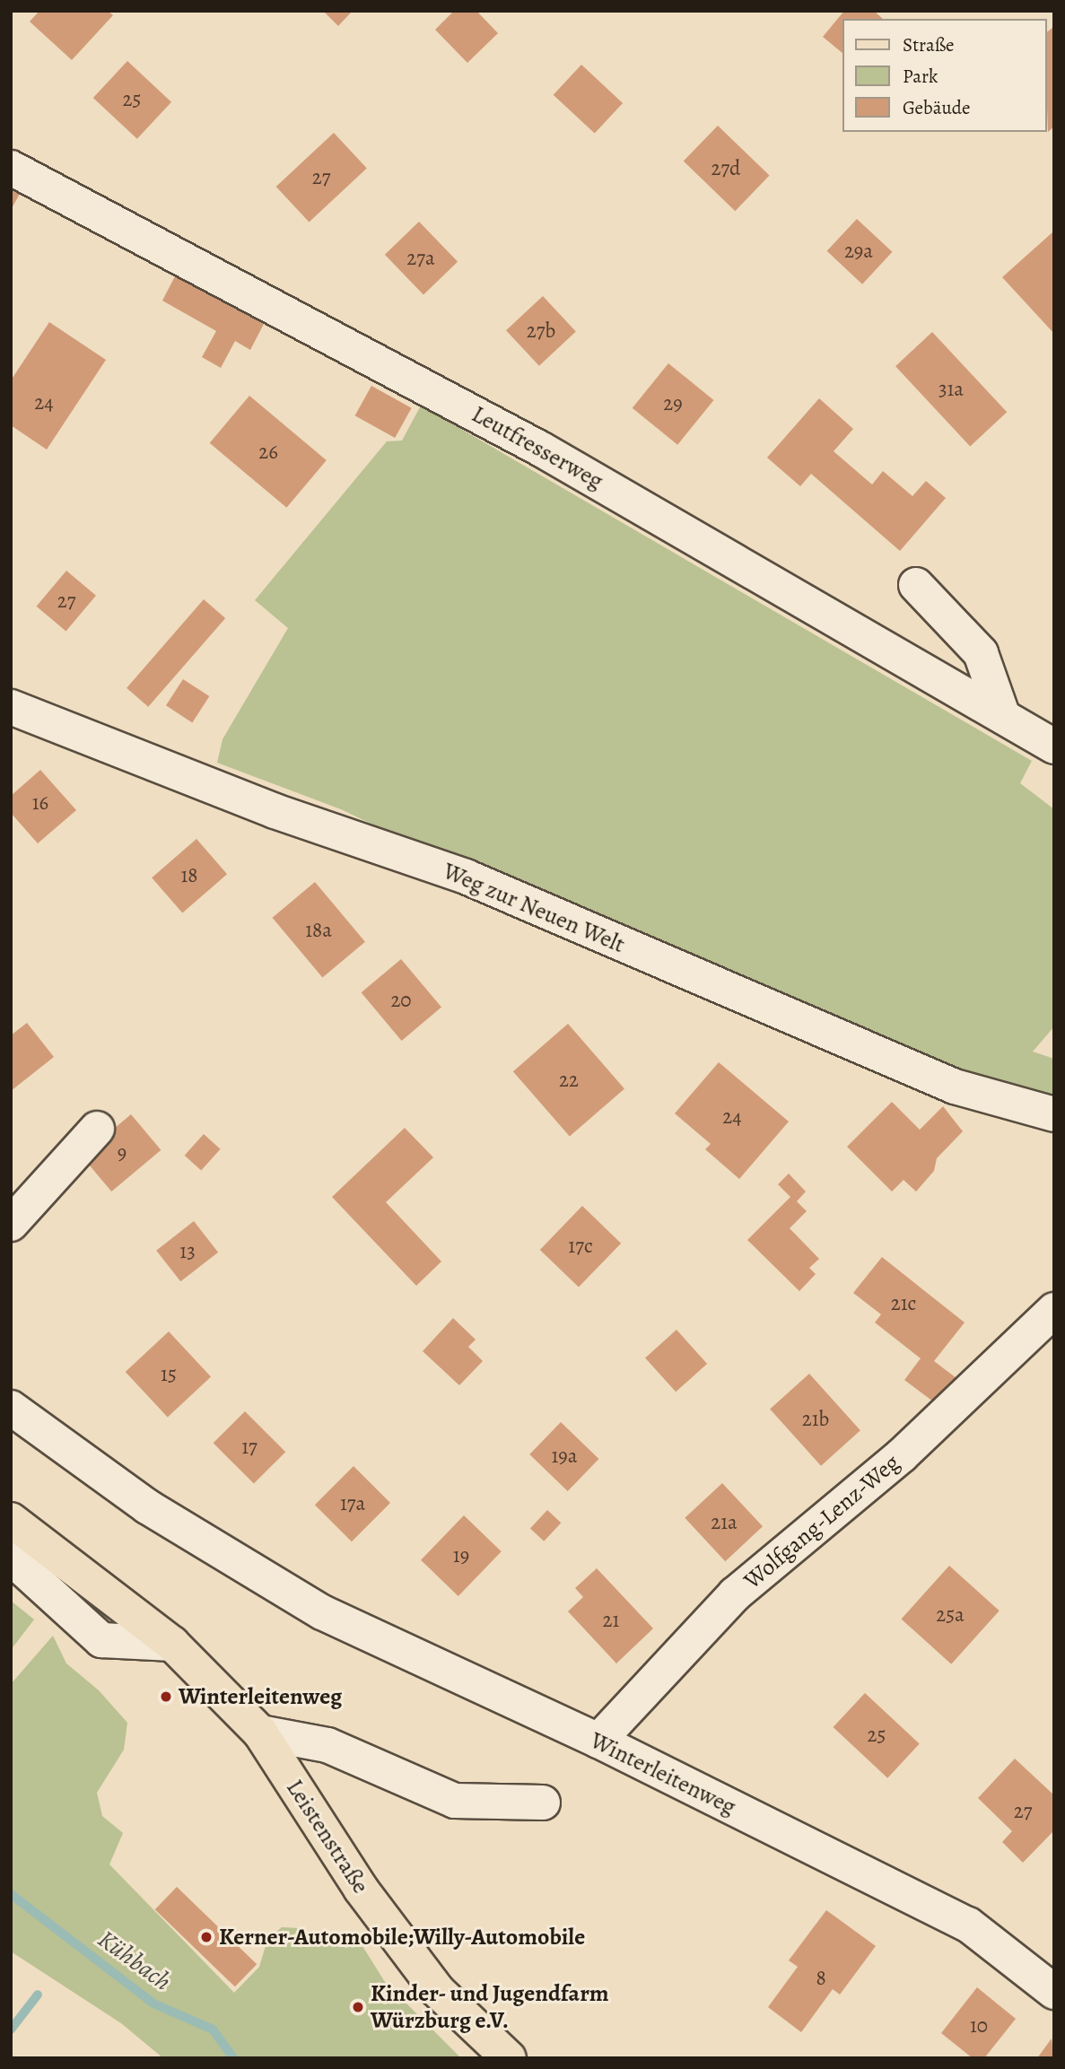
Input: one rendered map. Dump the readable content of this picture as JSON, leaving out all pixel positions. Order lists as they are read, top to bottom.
{
  "streets": {
    "main road": ["Leistenstraße"],
    "street": [
      "Leutfresserweg",
      "Weg zur Neuen Welt",
      "Wolfgang-Lenz-Weg",
      "Winterleitenweg"
    ]
  },
  "crossings": [
    ["Wolfgang-Lenz-Weg", "Winterleitenweg"]
  ],
  "water": ["Kühbach"],
  "places": ["Winterleitenweg", "Kerner-Automobile;Willy-Automobile", "Kinder- und Jugendfarm Würzburg e.V."],
  "house_numbers": [
    "25",
    "27d",
    "27",
    "29a",
    "27a",
    "27b",
    "31a",
    "24",
    "29",
    "26",
    "27",
    "16",
    "18",
    "18a",
    "20",
    "22",
    "24",
    "9",
    "17c",
    "13",
    "21c",
    "15",
    "21b",
    "17",
    "19a",
    "17a",
    "21a",
    "19",
    "25a",
    "21",
    "25",
    "27",
    "8",
    "10"
  ],
  "legend": ["Straße", "Park", "Gebäude"]
}
